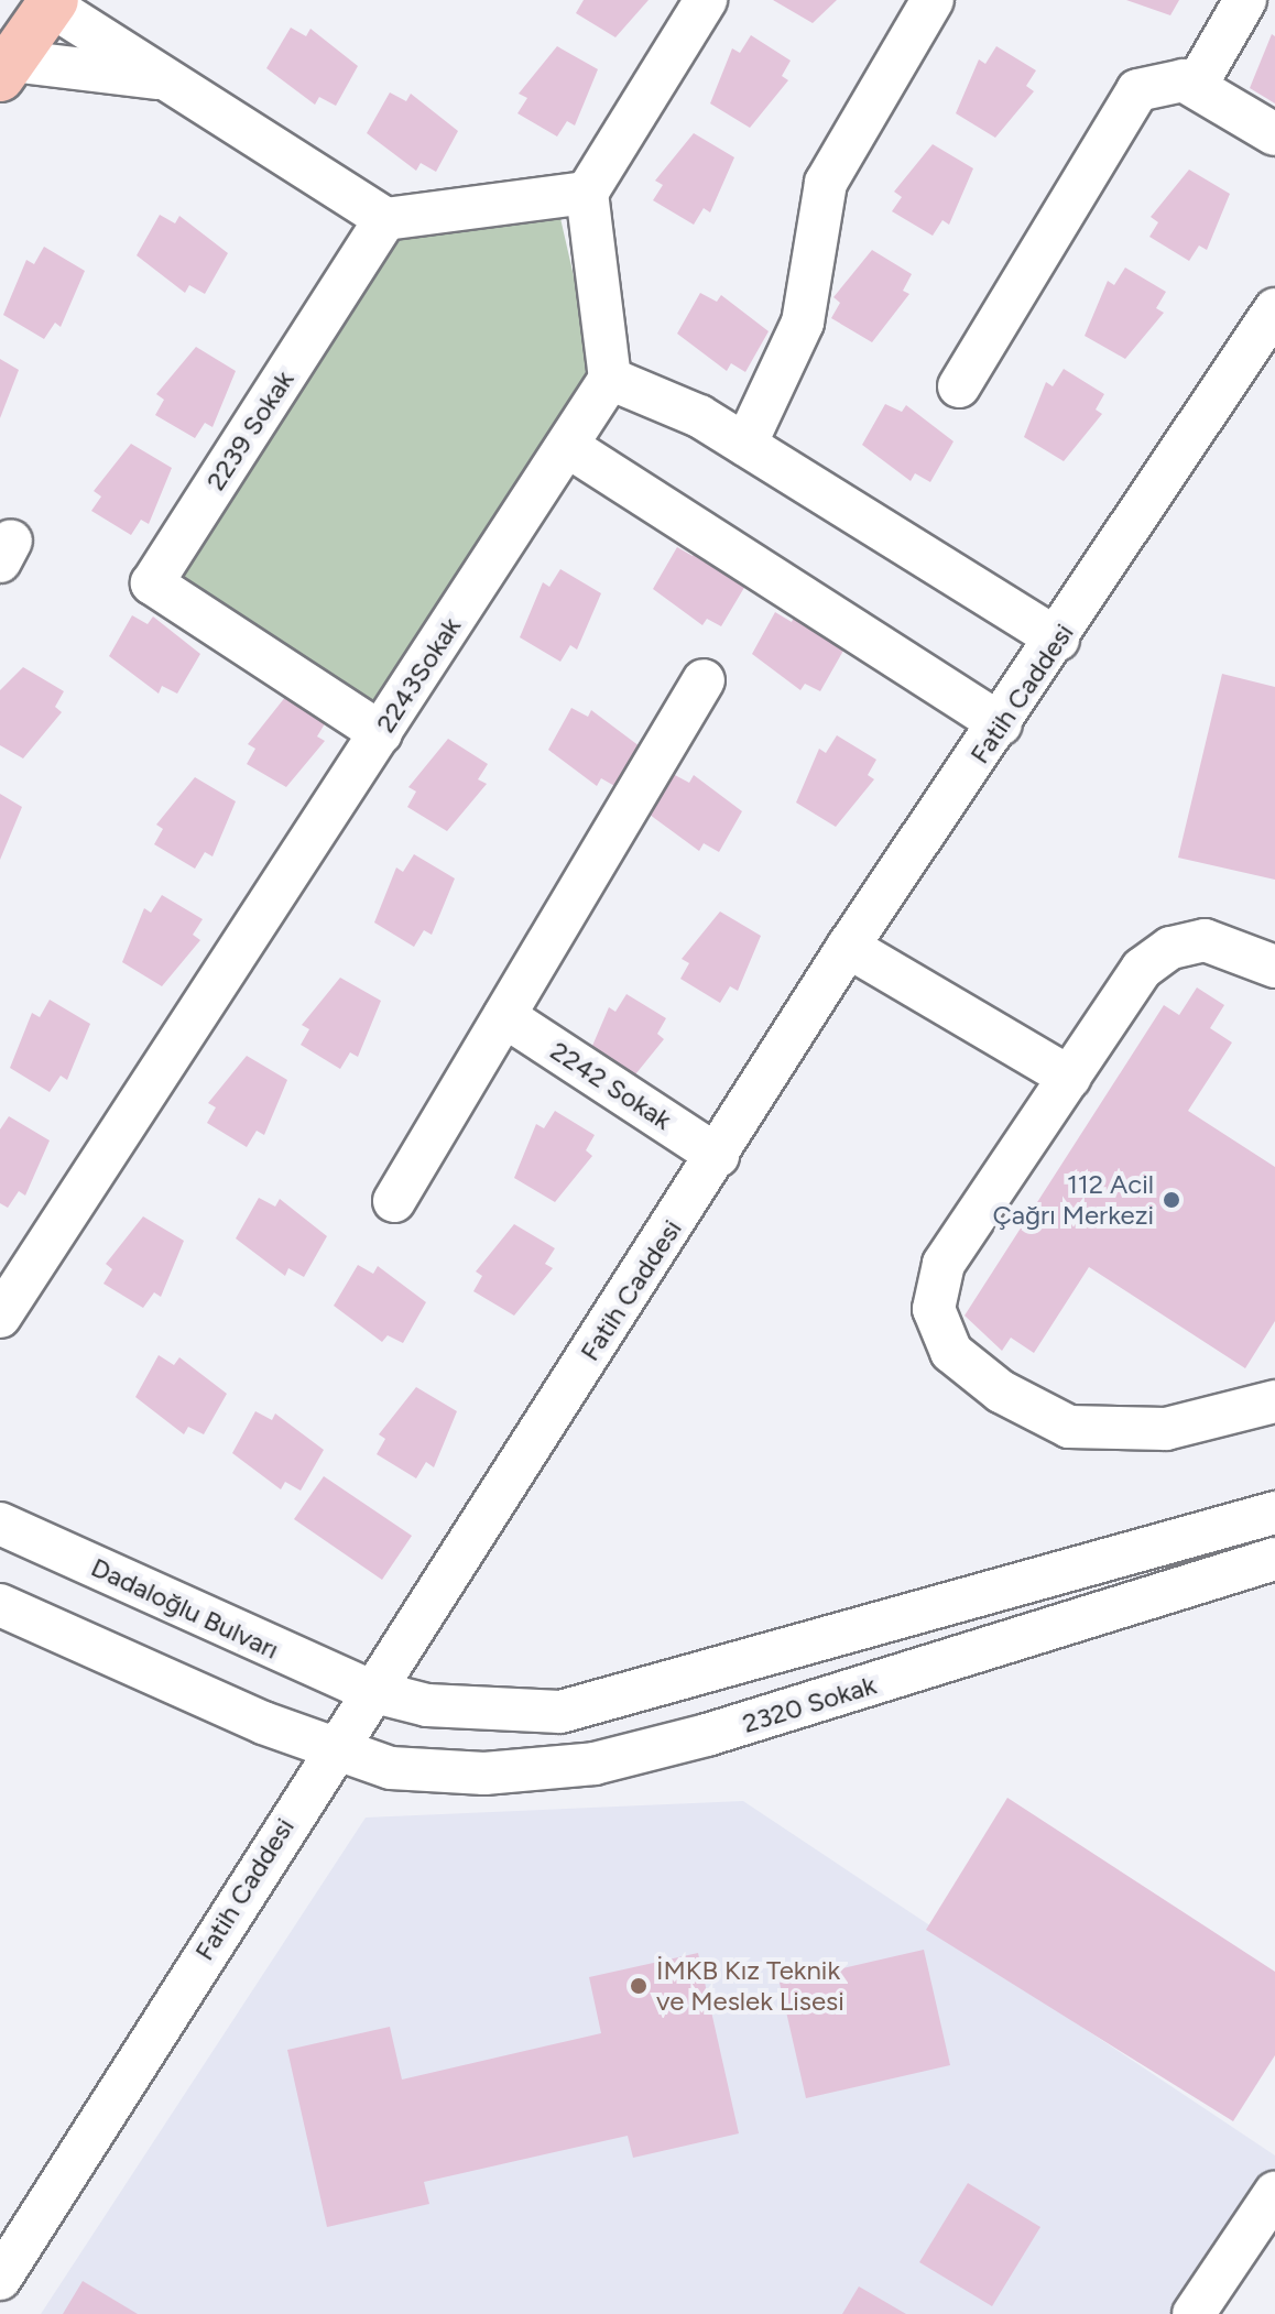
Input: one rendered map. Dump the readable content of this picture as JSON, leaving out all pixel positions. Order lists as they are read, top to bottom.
{
  "streets": {
    "street": [
      "2239 Sokak",
      "2243Sokak",
      "Fatih Caddesi",
      "2242 Sokak",
      "Dadaloğlu Bulvarı",
      "2320 Sokak"
    ]
  },
  "crossings": [
    ["2239 Sokak", "2243Sokak"],
    ["Fatih Caddesi", "2242 Sokak"],
    ["Fatih Caddesi", "Dadaloğlu Bulvarı"],
    ["Fatih Caddesi", "2320 Sokak"]
  ],
  "places": ["112 Acil Çağrı Merkezi", "İMKB Kız Teknik ve Meslek Lisesi"]
}
